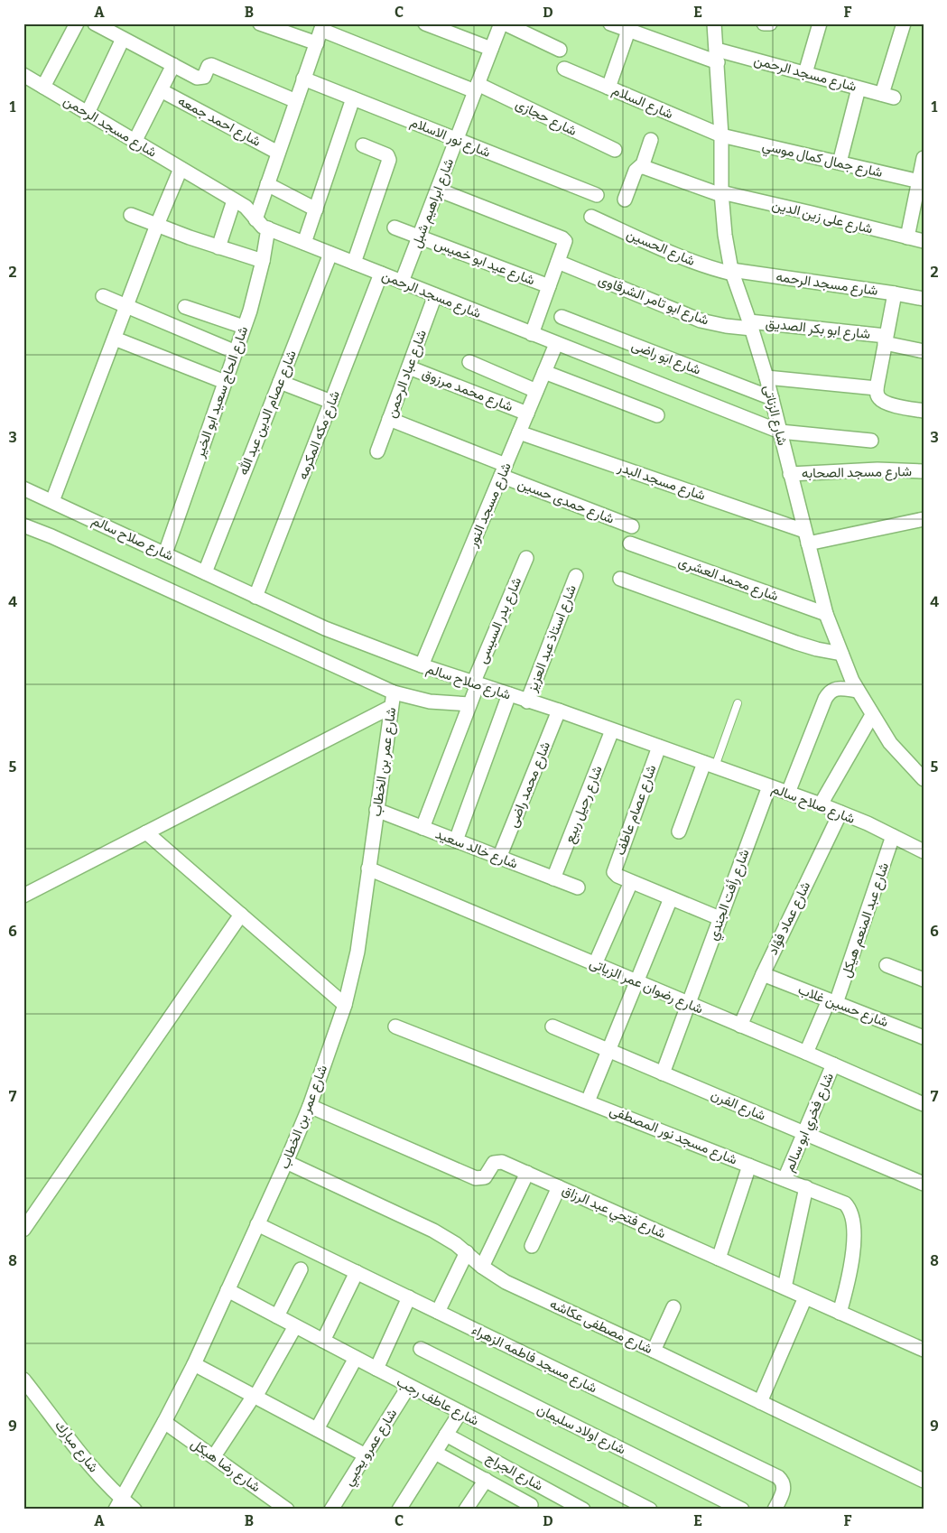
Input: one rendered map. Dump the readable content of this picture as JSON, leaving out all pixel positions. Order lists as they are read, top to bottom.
{
  "streets": {
    "street": [
      "شارع مسجد الرحمن",
      "شارع السلام",
      "شارع حجازى",
      "شارع احمد جمعه",
      "شارع نور الاسلام",
      "شارع جمال كمال موسي",
      "شارع ابراهيم شبل",
      "شارع على زين الدين",
      "شارع الحسين",
      "شارع عيد ابو خميس",
      "شارع مسجد الرحمه",
      "شارع ابو تامر الشرقاوى",
      "شارع ابو بكر الصديق",
      "شارع ابو راضى",
      "شارع عباد الرحمن",
      "شارع محمد مرزوق",
      "شارع الحاج سعيد ابو الخير",
      "شارع عصام الدين عبد الله",
      "شارع الزناتى",
      "شارع مكه المكرمه",
      "شارع مسجد الصحابه",
      "شارع مسجد البدر",
      "شارع حمدى حسين",
      "شارع مسجد النور",
      "شارع صلاح سالم",
      "شارع محمد العشرى",
      "شارع بدر السيسى",
      "شارع استاذ عبد العزيز",
      "شارع عمر بن الخطاب",
      "شارع محمد راضى",
      "شارع رحيل ربيع",
      "شارع عصام عاطف",
      "شارع خالد سعيد",
      "شارع رأفت الجندي",
      "شارع عماد فؤاد",
      "شارع عبد المنعم هيكل",
      "شارع رضوان عمر الزياتى",
      "شارع حسين غلاب",
      "شارع الفرن",
      "شارع فخري ابو سالم",
      "شارع مسجد نور المصطفى",
      "شارع فتحي عبد الرزاق",
      "شارع مصطفى عكاشه",
      "شارع مسجد فاطمه الزهراء",
      "شارع عاطف رجب",
      "شارع اولاد سليمان",
      "شارع مبارك",
      "شارع عمرو يحيي",
      "شارع رضا هيكل",
      "شارع الجراج"
    ]
  },
  "crossings": [
    ["شارع مسجد الرحمن", "شارع ابراهيم شبل"],
    ["شارع مسجد الرحمن", "شارع عباد الرحمن"],
    ["شارع مسجد الرحمن", "شارع الحاج سعيد ابو الخير"],
    ["شارع مسجد الرحمن", "شارع عصام الدين عبد الله"],
    ["شارع مسجد الرحمن", "شارع الزناتى"],
    ["شارع مسجد الرحمن", "شارع مكه المكرمه"],
    ["شارع مسجد الرحمن", "شارع مسجد النور"],
    ["شارع السلام", "شارع جمال كمال موسي"],
    ["شارع السلام", "شارع الزناتى"],
    ["شارع حجازى", "شارع ابراهيم شبل"],
    ["شارع نور الاسلام", "شارع ابراهيم شبل"],
    ["شارع جمال كمال موسي", "شارع الزناتى"],
    ["شارع ابراهيم شبل", "شارع عيد ابو خميس"],
    ["شارع على زين الدين", "شارع الزناتى"],
    ["شارع الحسين", "شارع مسجد الرحمه"],
    ["شارع الحسين", "شارع الزناتى"],
    ["شارع مسجد الرحمه", "شارع الزناتى"],
    ["شارع ابو تامر الشرقاوى", "شارع ابو بكر الصديق"],
    ["شارع ابو تامر الشرقاوى", "شارع الزناتى"],
    ["شارع ابو بكر الصديق", "شارع الزناتى"],
    ["شارع ابو راضى", "شارع الزناتى"],
    ["شارع عباد الرحمن", "شارع محمد مرزوق"],
    ["شارع عباد الرحمن", "شارع حمدى حسين"],
    ["شارع محمد مرزوق", "شارع مسجد النور"],
    ["شارع الحاج سعيد ابو الخير", "شارع صلاح سالم"],
    ["شارع عصام الدين عبد الله", "شارع صلاح سالم"],
    ["شارع الزناتى", "شارع مسجد الصحابه"],
    ["شارع الزناتى", "شارع مسجد البدر"],
    ["شارع الزناتى", "شارع محمد العشرى"],
    ["شارع مكه المكرمه", "شارع صلاح سالم"],
    ["شارع مسجد البدر", "شارع مسجد النور"],
    ["شارع حمدى حسين", "شارع مسجد النور"],
    ["شارع مسجد النور", "شارع صلاح سالم"],
    ["شارع صلاح سالم", "شارع بدر السيسى"],
    ["شارع صلاح سالم", "شارع استاذ عبد العزيز"],
    ["شارع صلاح سالم", "شارع محمد راضى"],
    ["شارع صلاح سالم", "شارع رحيل ربيع"],
    ["شارع صلاح سالم", "شارع عصام عاطف"],
    ["شارع صلاح سالم", "شارع رأفت الجندي"],
    ["شارع صلاح سالم", "شارع عماد فؤاد"],
    ["شارع صلاح سالم", "شارع عبد المنعم هيكل"],
    ["شارع بدر السيسى", "شارع خالد سعيد"],
    ["شارع عمر بن الخطاب", "شارع خالد سعيد"],
    ["شارع عمر بن الخطاب", "شارع رضوان عمر الزياتى"],
    ["شارع عمر بن الخطاب", "شارع فتحي عبد الرزاق"],
    ["شارع عمر بن الخطاب", "شارع مصطفى عكاشه"],
    ["شارع عمر بن الخطاب", "شارع مسجد فاطمه الزهراء"],
    ["شارع عمر بن الخطاب", "شارع عاطف رجب"],
    ["شارع عمر بن الخطاب", "شارع مبارك"],
    ["شارع عمر بن الخطاب", "شارع رضا هيكل"],
    ["شارع محمد راضى", "شارع خالد سعيد"],
    ["شارع رحيل ربيع", "شارع خالد سعيد"],
    ["شارع رأفت الجندي", "شارع رضوان عمر الزياتى"],
    ["شارع رأفت الجندي", "شارع الفرن"],
    ["شارع عماد فؤاد", "شارع رضوان عمر الزياتى"],
    ["شارع عماد فؤاد", "شارع حسين غلاب"],
    ["شارع عبد المنعم هيكل", "شارع رضوان عمر الزياتى"],
    ["شارع عبد المنعم هيكل", "شارع حسين غلاب"],
    ["شارع رضوان عمر الزياتى", "شارع فخري ابو سالم"],
    ["شارع الفرن", "شارع فخري ابو سالم"],
    ["شارع فخري ابو سالم", "شارع مسجد نور المصطفى"],
    ["شارع مسجد نور المصطفى", "شارع فتحي عبد الرزاق"],
    ["شارع عاطف رجب", "شارع عمرو يحيي"]
  ],
  "grid": {
    "columns": [
      "A",
      "B",
      "C",
      "D",
      "E",
      "F"
    ],
    "rows": [
      "1",
      "2",
      "3",
      "4",
      "5",
      "6",
      "7",
      "8",
      "9"
    ]
  }
}
